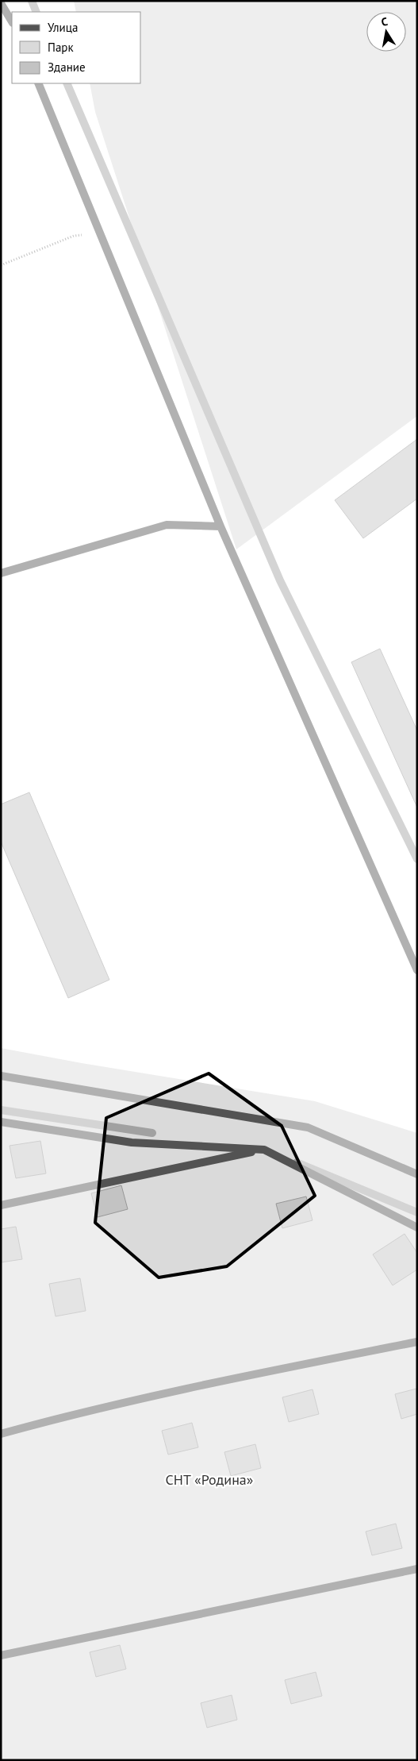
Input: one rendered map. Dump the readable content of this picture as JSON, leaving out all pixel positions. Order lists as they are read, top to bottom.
{
  "parks": ["СНТ «Родина»"],
  "legend": ["Улица", "Парк", "Здание"],
  "north": "top"
}
